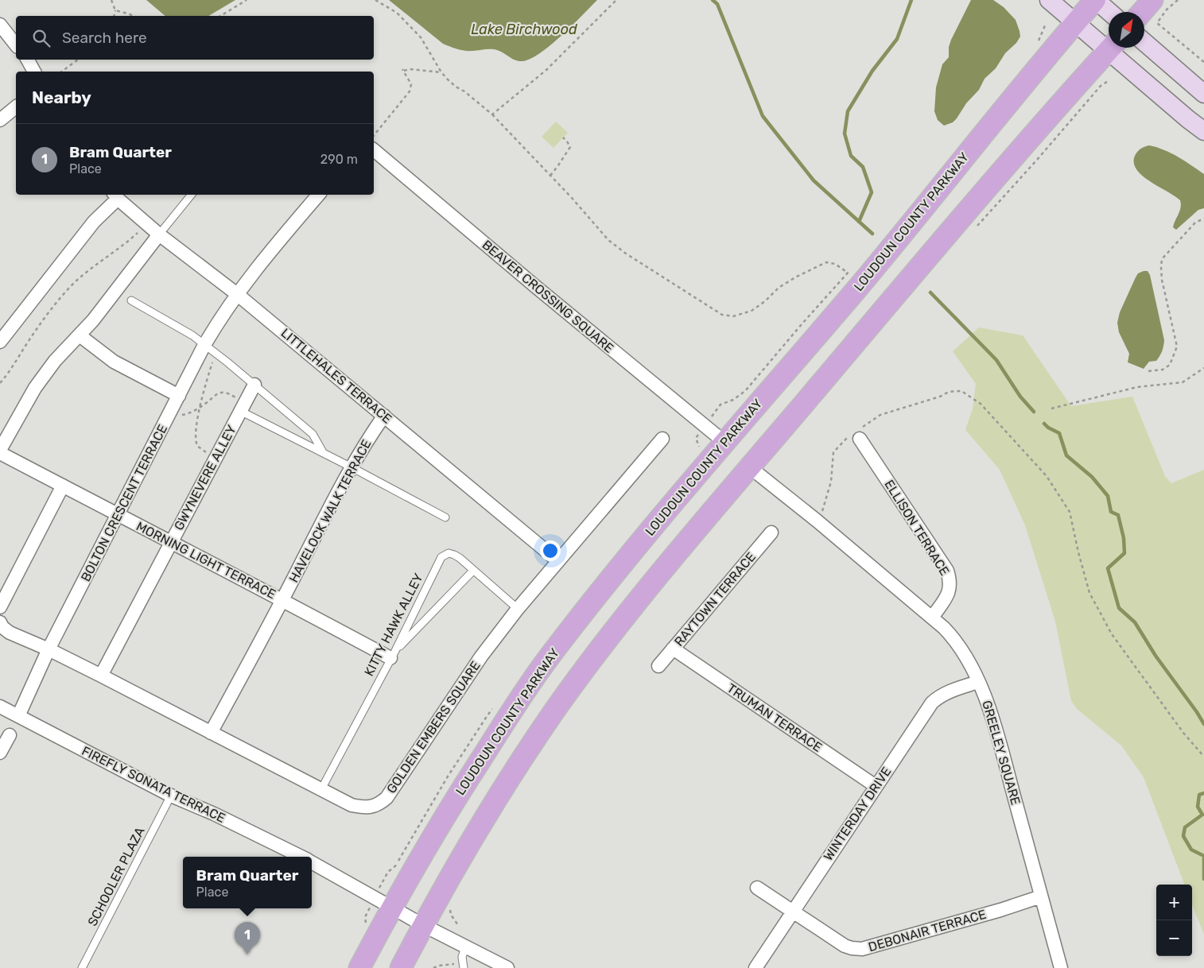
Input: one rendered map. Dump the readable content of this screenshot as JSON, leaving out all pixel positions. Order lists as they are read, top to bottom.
{
  "streets": {
    "main road": ["LOUDOUN COUNTY PARKWAY"],
    "street": [
      "BEAVER CROSSING SQUARE",
      "LITTLEHALES TERRACE",
      "GWYNEVERE ALLEY",
      "BOLTON CRESCENT TERRACE",
      "HAVELOCK WALK TERRACE",
      "ELLISON TERRACE",
      "MORNING LIGHT TERRACE",
      "RAYTOWN TERRACE",
      "TRUMAN TERRACE",
      "GOLDEN EMBERS SQUARE",
      "GREELEY SQUARE",
      "FIREFLY SONATA TERRACE",
      "WINTERDAY DRIVE",
      "DEBONAIR TERRACE"
    ],
    "lane": ["KITTY HAWK ALLEY", "SCHOOLER PLAZA"]
  },
  "crossings": [
    ["LOUDOUN COUNTY PARKWAY", "BEAVER CROSSING SQUARE"],
    ["LOUDOUN COUNTY PARKWAY", "FIREFLY SONATA TERRACE"],
    ["LITTLEHALES TERRACE", "BOLTON CRESCENT TERRACE"],
    ["LITTLEHALES TERRACE", "HAVELOCK WALK TERRACE"],
    ["LITTLEHALES TERRACE", "GOLDEN EMBERS SQUARE"],
    ["GWYNEVERE ALLEY", "MORNING LIGHT TERRACE"],
    ["GWYNEVERE ALLEY", "GOLDEN EMBERS SQUARE"],
    ["BOLTON CRESCENT TERRACE", "MORNING LIGHT TERRACE"],
    ["BOLTON CRESCENT TERRACE", "GOLDEN EMBERS SQUARE"],
    ["BOLTON CRESCENT TERRACE", "FIREFLY SONATA TERRACE"],
    ["HAVELOCK WALK TERRACE", "MORNING LIGHT TERRACE"],
    ["HAVELOCK WALK TERRACE", "GOLDEN EMBERS SQUARE"],
    ["ELLISON TERRACE", "GREELEY SQUARE"],
    ["MORNING LIGHT TERRACE", "KITTY HAWK ALLEY"],
    ["RAYTOWN TERRACE", "TRUMAN TERRACE"],
    ["KITTY HAWK ALLEY", "GOLDEN EMBERS SQUARE"],
    ["TRUMAN TERRACE", "WINTERDAY DRIVE"],
    ["GREELEY SQUARE", "WINTERDAY DRIVE"],
    ["GREELEY SQUARE", "DEBONAIR TERRACE"],
    ["FIREFLY SONATA TERRACE", "SCHOOLER PLAZA"],
    ["WINTERDAY DRIVE", "DEBONAIR TERRACE"]
  ],
  "water": ["Lake Birchwood"],
  "north": "top right",
  "page": {
    "search": "Search here",
    "heading": "Nearby",
    "list": [
      {
        "mark": "1",
        "name": "Bram Quarter",
        "note": "Place",
        "value": "290 m"
      }
    ],
    "popup": ["Bram Quarter", "Place"],
    "map_buttons": ["+", "−"],
    "pins": "1"
  }
}
